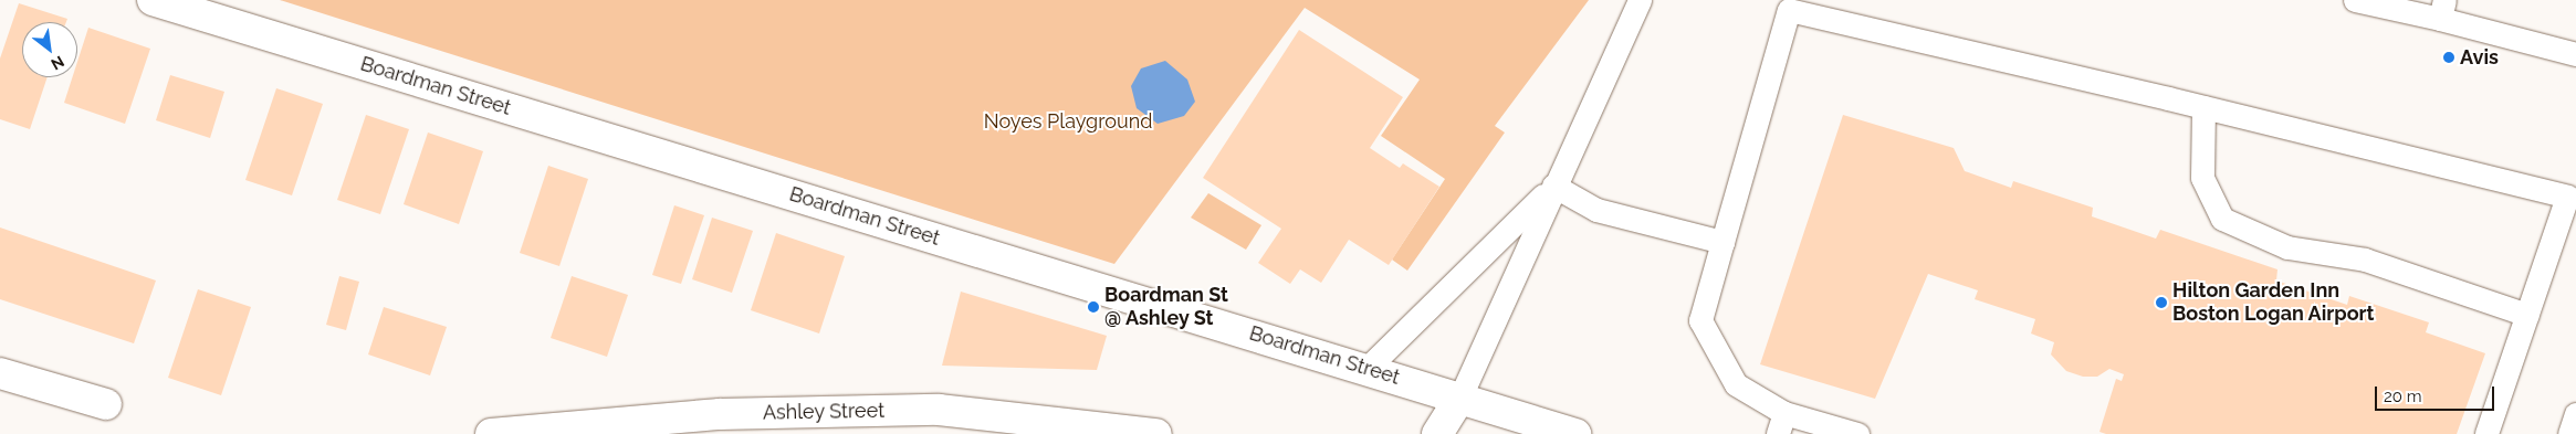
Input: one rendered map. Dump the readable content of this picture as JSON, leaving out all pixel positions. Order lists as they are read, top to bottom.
{
  "streets": {
    "main road": ["Boardman Street", "Ashley Street"]
  },
  "parks": ["Noyes Playground"],
  "places": ["Avis", "Hilton Garden Inn Boston Logan Airport", "Boardman St @ Ashley St"],
  "scale_bar": "20 m",
  "north": "bottom right"
}
